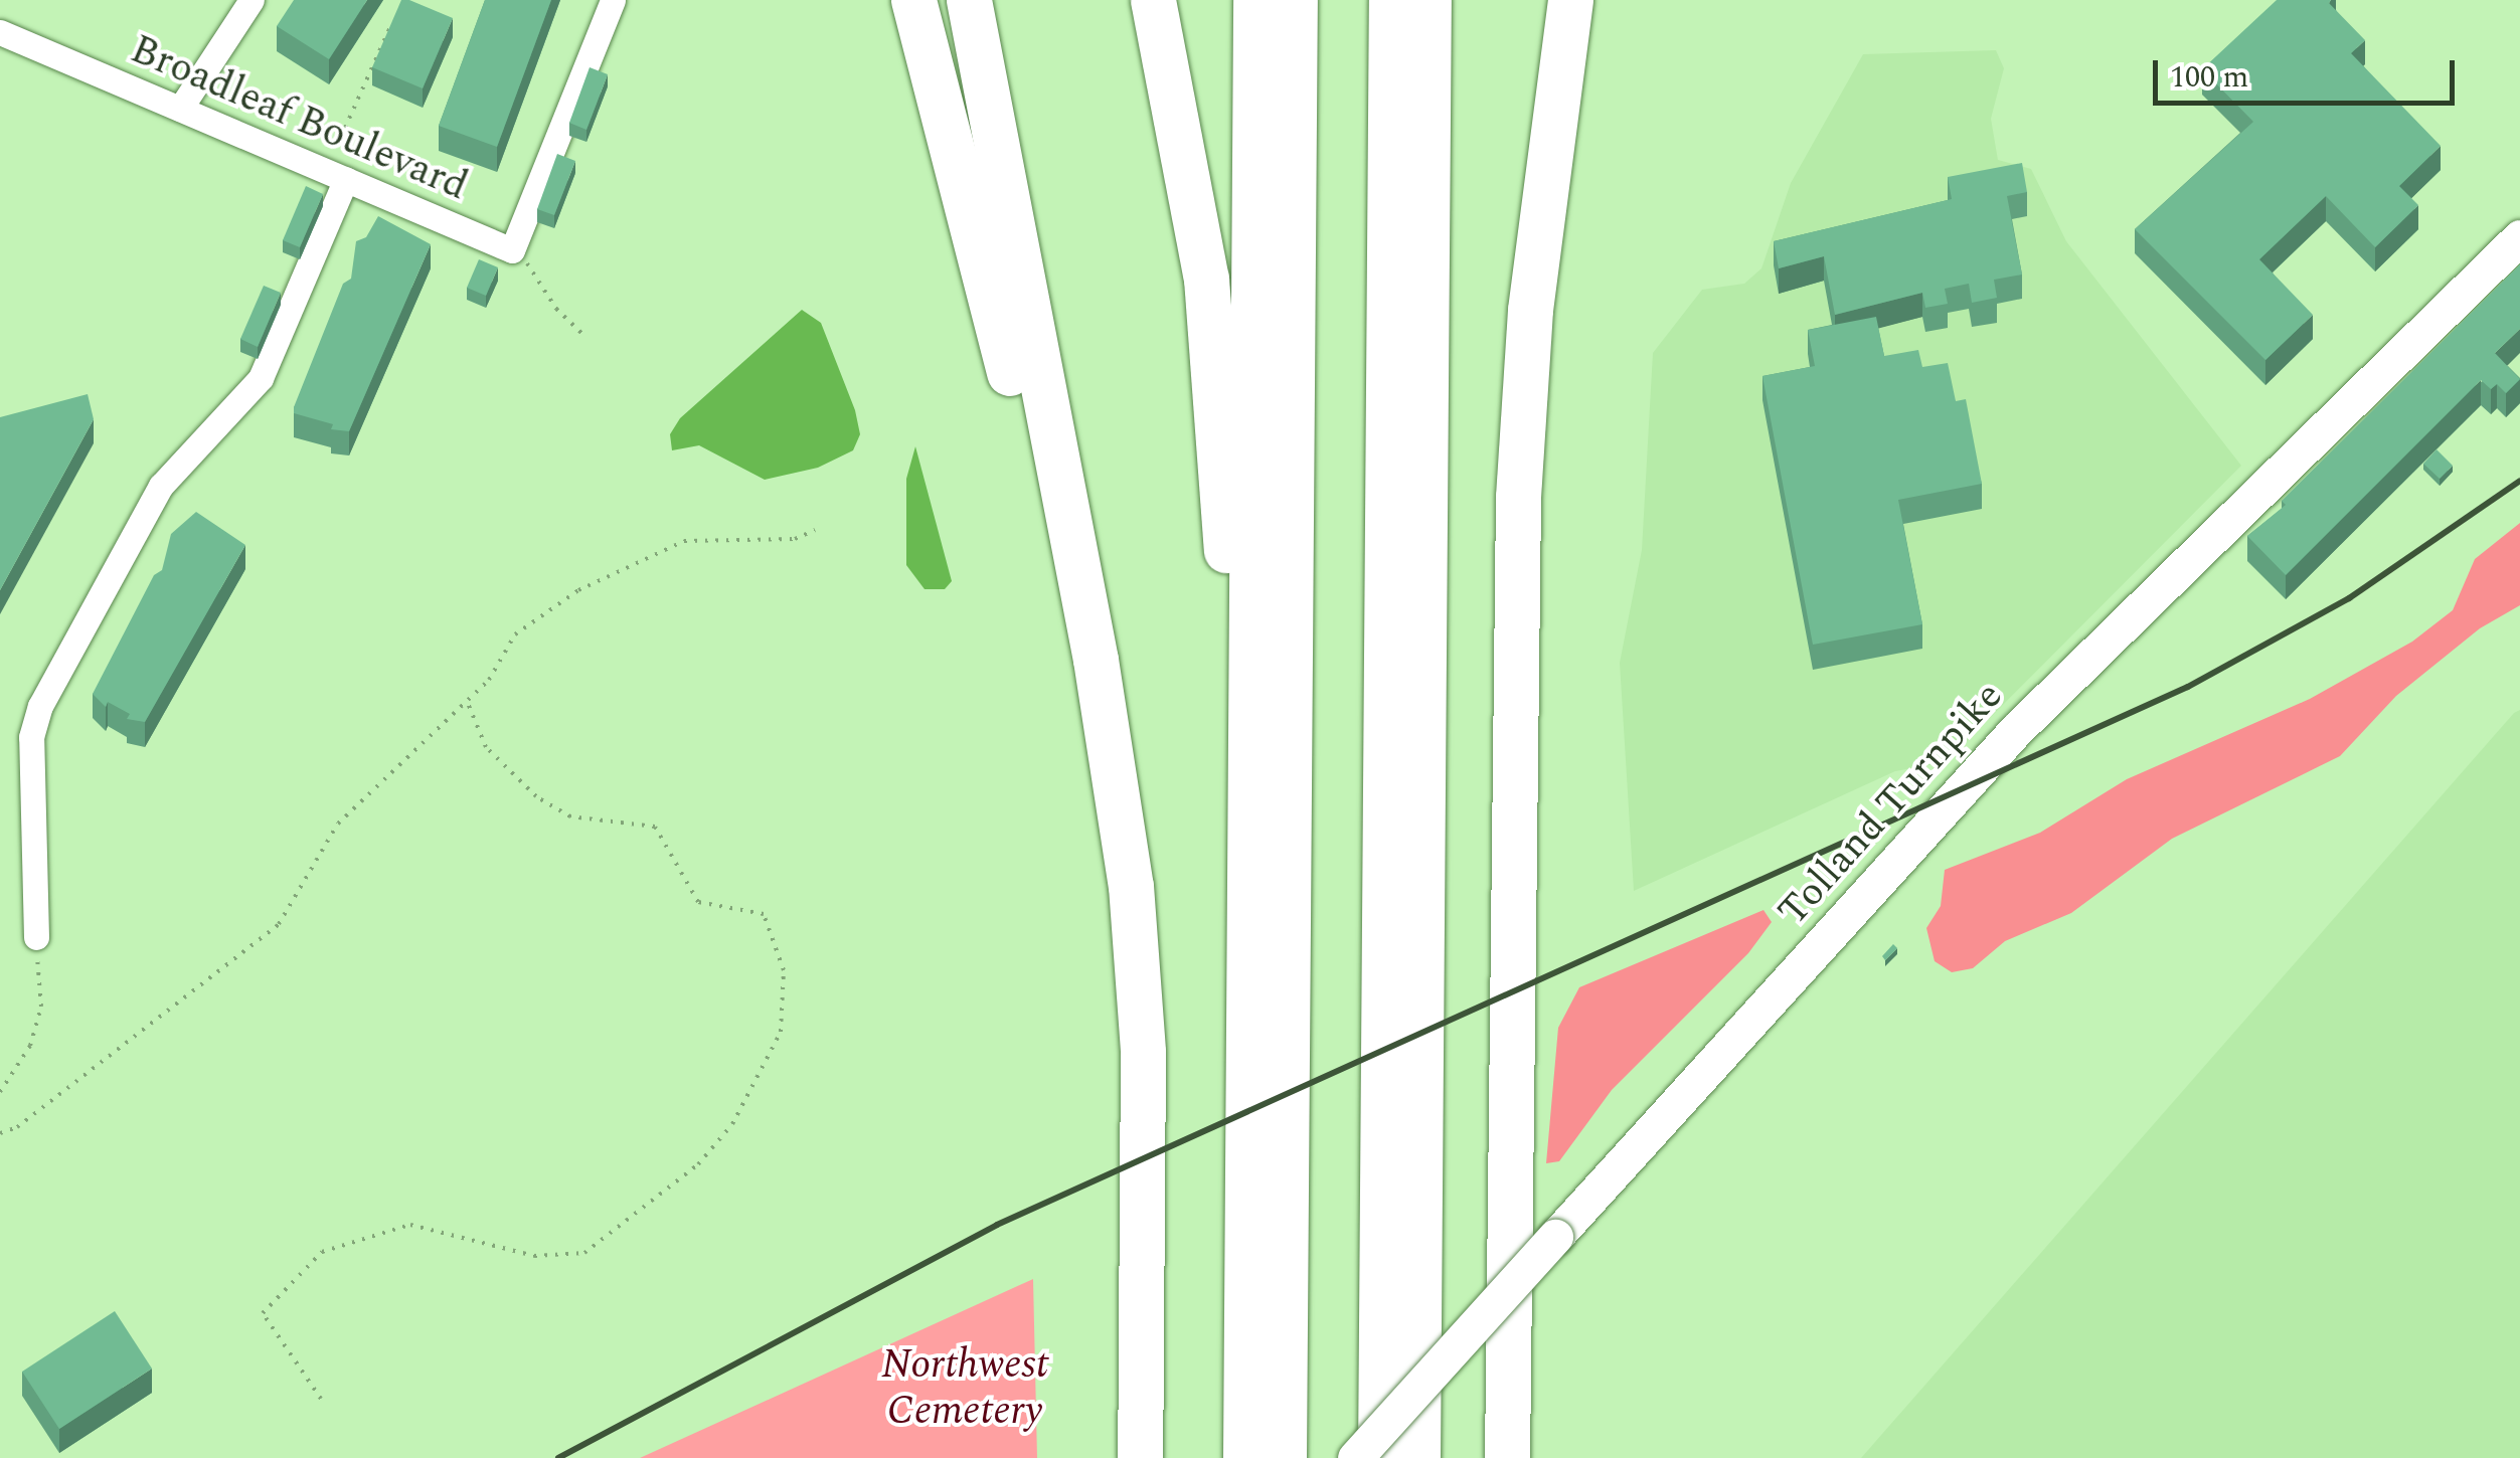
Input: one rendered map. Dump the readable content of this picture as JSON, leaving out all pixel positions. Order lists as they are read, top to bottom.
{
  "streets": {
    "main road": ["Tolland Turnpike"],
    "street": ["Broadleaf Boulevard"]
  },
  "parks": ["Northwest Cemetery"],
  "scale_bar": "100 m"
}
